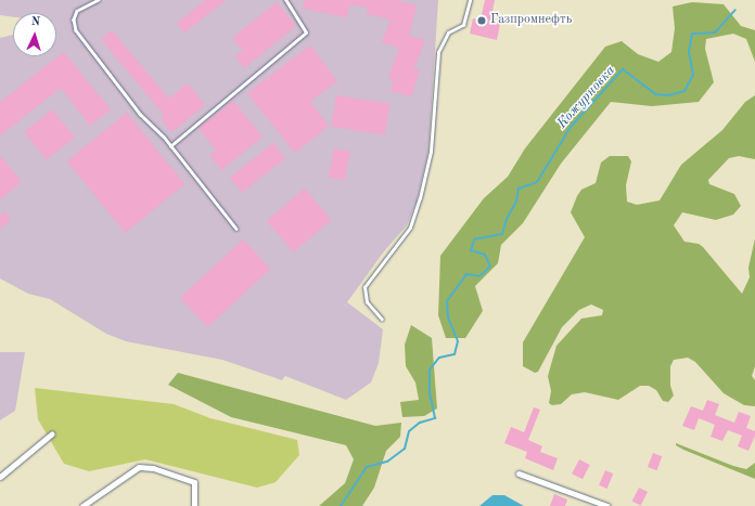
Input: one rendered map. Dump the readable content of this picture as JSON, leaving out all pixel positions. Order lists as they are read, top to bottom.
{
  "water": ["Кожурновка"],
  "places": ["Газпромнефть"],
  "north": "top"
}
